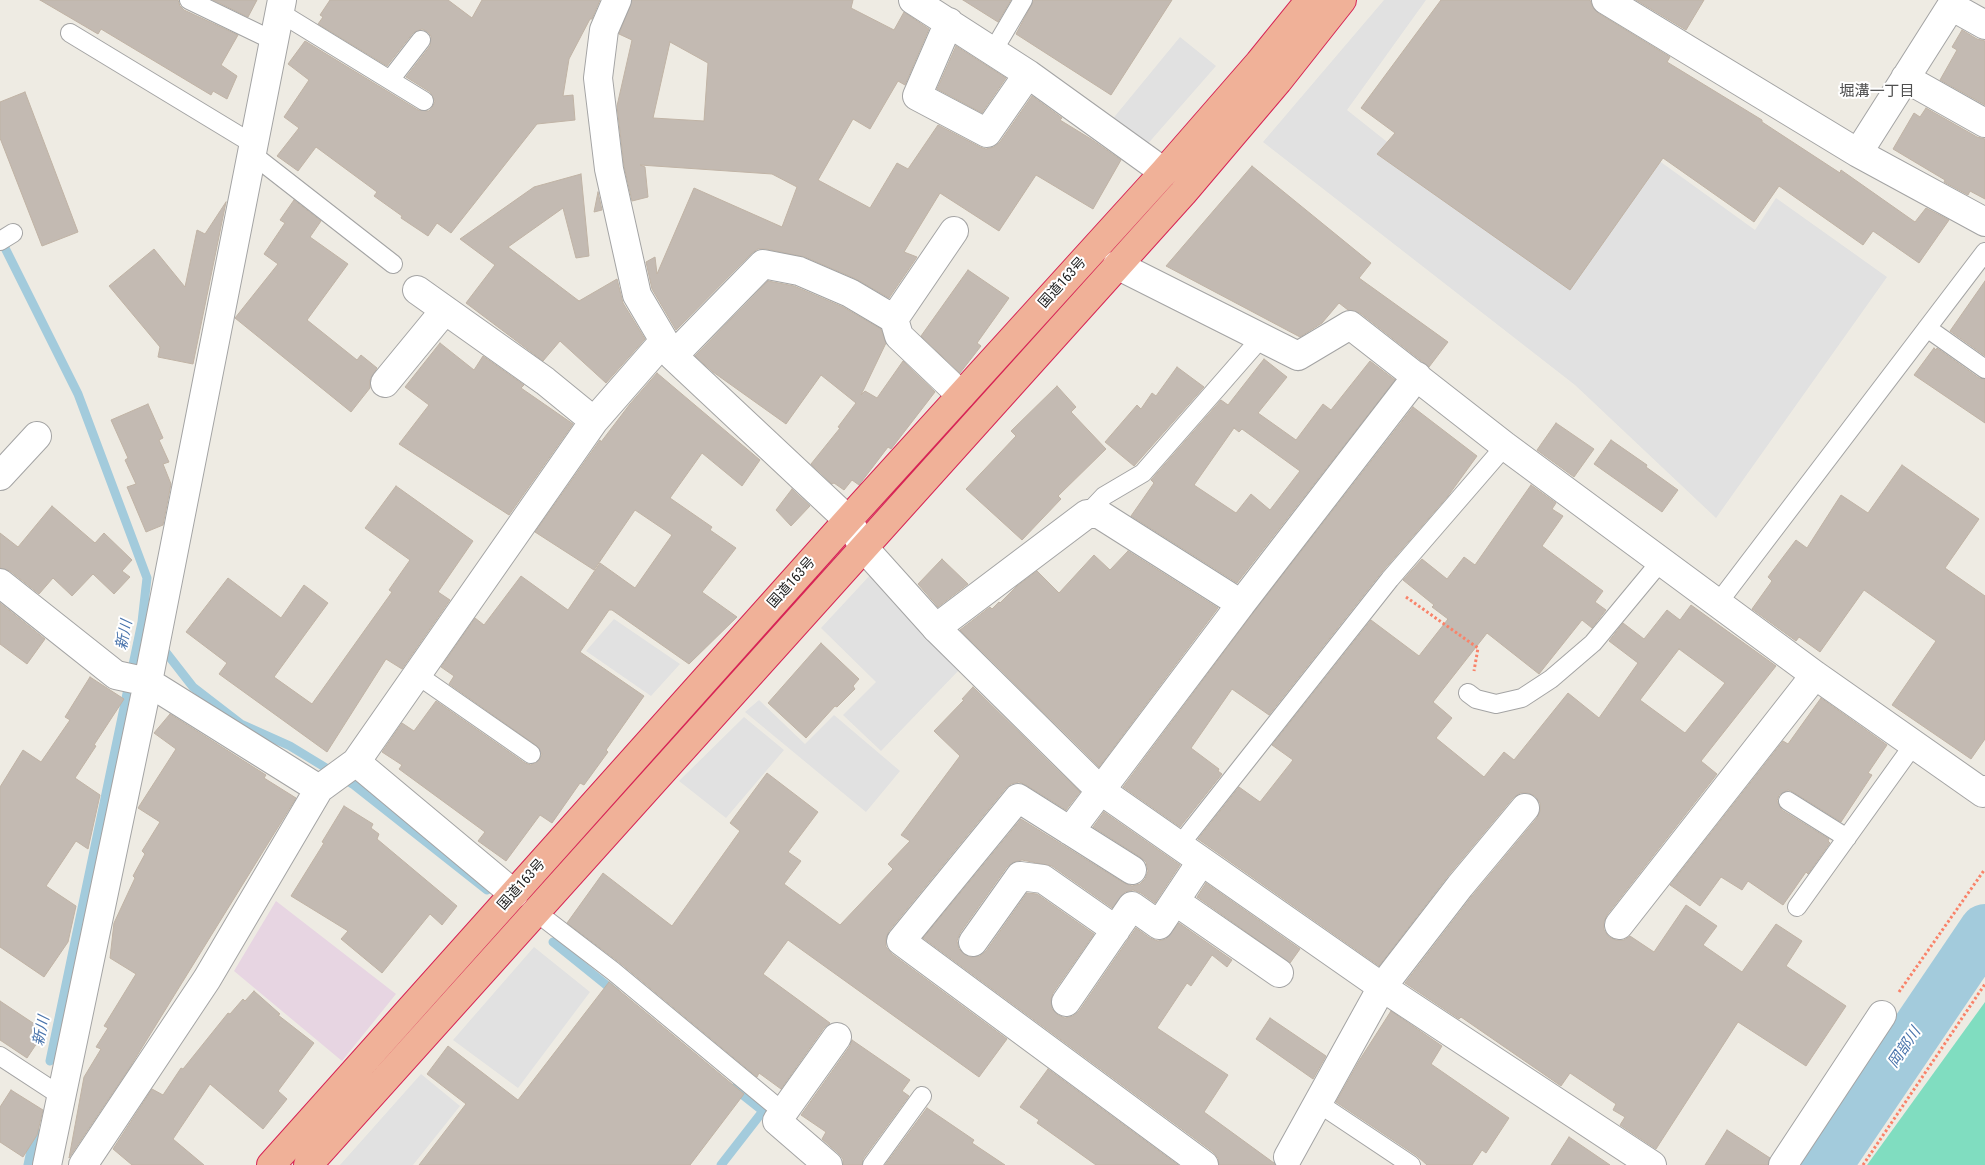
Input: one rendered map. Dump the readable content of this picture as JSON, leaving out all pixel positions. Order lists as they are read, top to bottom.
{
  "streets": {
    "highway": ["国道163号"]
  },
  "districts": ["堀溝一丁目"],
  "water": ["新川", "岡部川"]
}
